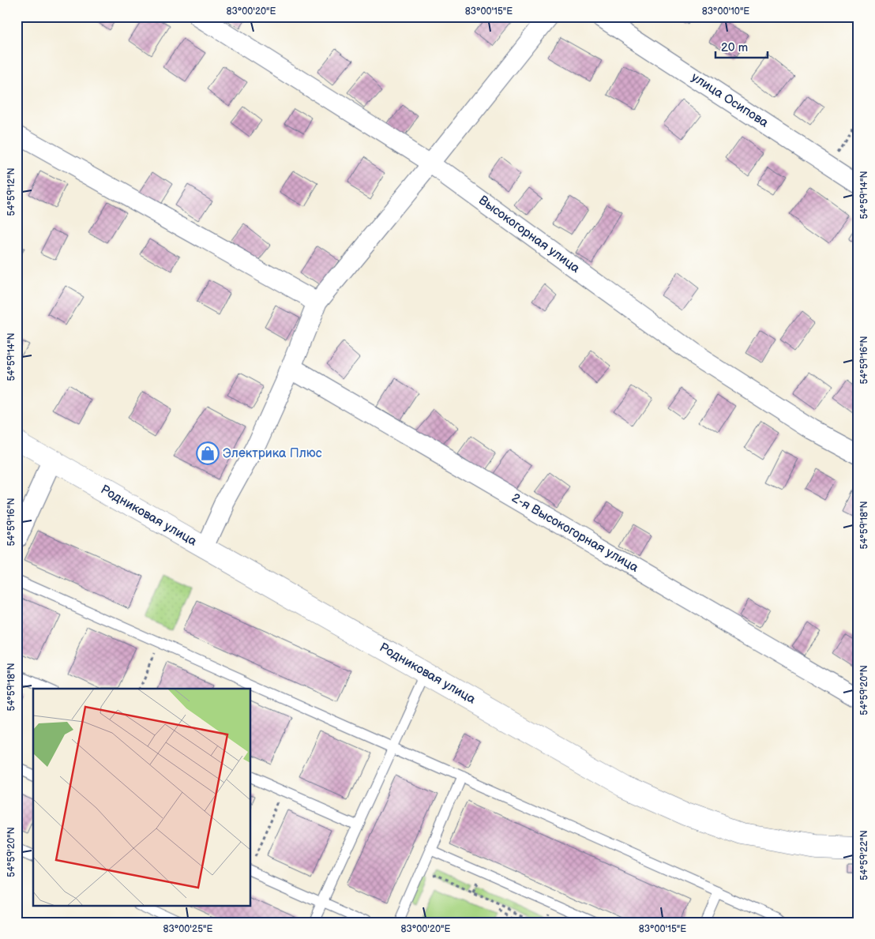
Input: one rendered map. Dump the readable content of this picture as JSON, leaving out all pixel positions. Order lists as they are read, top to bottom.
{
  "streets": {
    "street": [
      "улица Осипова",
      "Высокогорная улица",
      "Родниковая улица",
      "2-я Высокогорная улица"
    ]
  },
  "places": {
    "shop": ["Электрика Плюс"]
  },
  "scale_bar": "20 m",
  "coordinates": [
    "83°00'20\"E",
    "83°00'15\"E",
    "83°00'10\"E",
    "54°59'12\"N",
    "54°59'14\"N",
    "54°59'16\"N",
    "54°59'18\"N",
    "54°59'20\"N",
    "54°59'22\"N",
    "83°00'25\"E"
  ]
}
